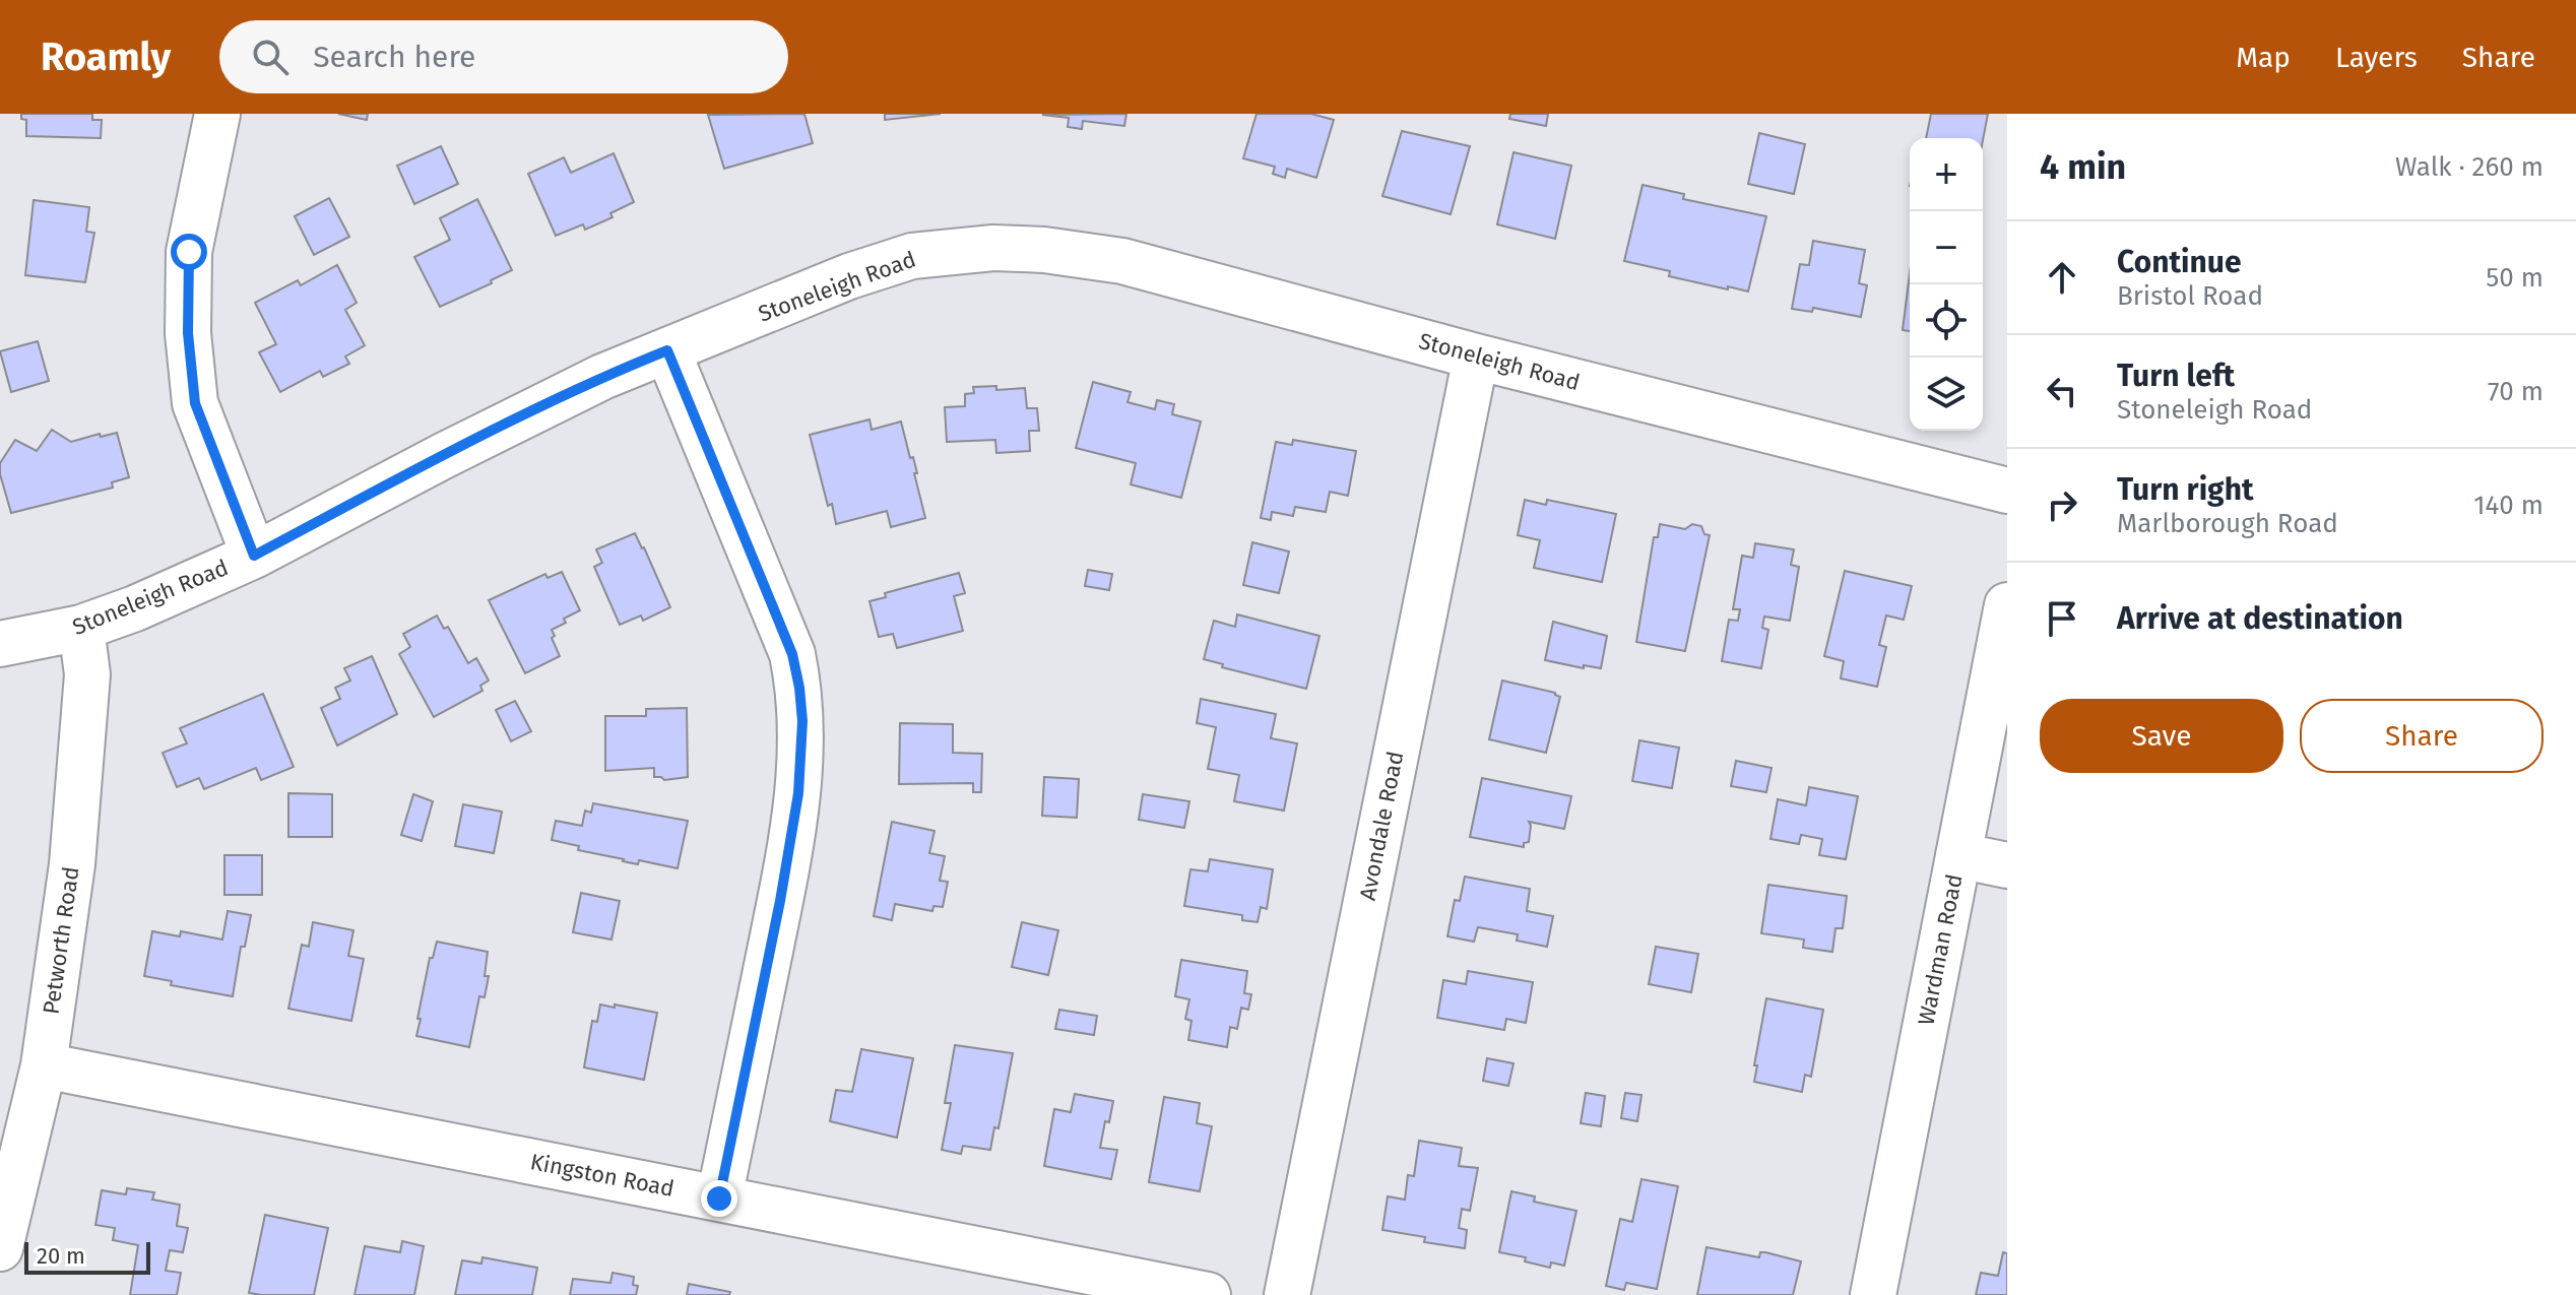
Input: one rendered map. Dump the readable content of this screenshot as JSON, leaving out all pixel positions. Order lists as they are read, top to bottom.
{
  "streets": {
    "street": [
      "Stoneleigh Road",
      "Avondale Road",
      "Petworth Road",
      "Wardman Road",
      "Kingston Road"
    ]
  },
  "crossings": [
    ["Stoneleigh Road", "Avondale Road"],
    ["Stoneleigh Road", "Petworth Road"],
    ["Petworth Road", "Kingston Road"]
  ],
  "scale_bar": "20 m",
  "page": {
    "header": "Roamly",
    "search": "Search here",
    "nav": ["Map", "Layers", "Share"],
    "heading": ["4 min", "Walk · 260 m"],
    "map_buttons": ["+", "−"],
    "list": [
      ["Continue", "Bristol Road", "50 m"],
      ["Turn left", "Stoneleigh Road", "70 m"],
      ["Turn right", "Marlborough Road", "140 m"],
      "Arrive at destination"
    ],
    "buttons": ["Save", "Share"],
    "scale": "20 m"
  }
}
